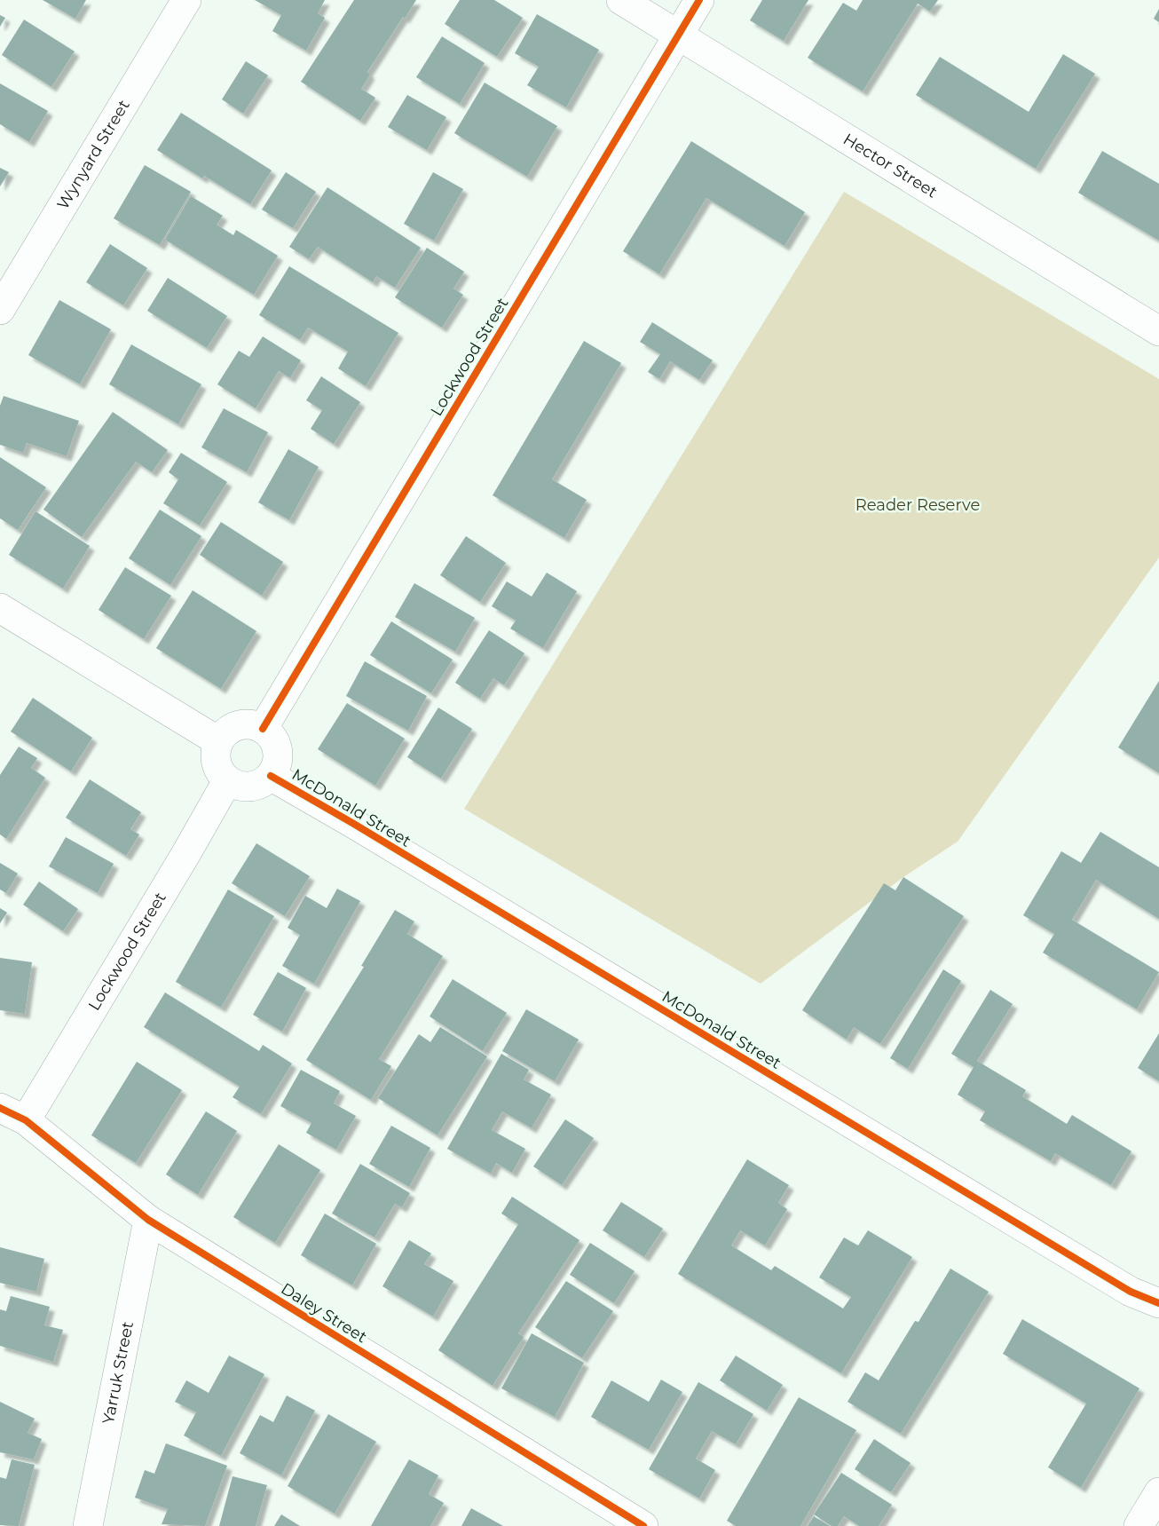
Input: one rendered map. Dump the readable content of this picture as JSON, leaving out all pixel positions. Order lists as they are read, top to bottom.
{
  "streets": {
    "street": [
      "Wynyard Street",
      "Hector Street",
      "Lockwood Street",
      "McDonald Street",
      "Daley Street",
      "Yarruk Street"
    ]
  },
  "crossings": [
    ["Hector Street", "Lockwood Street"],
    ["Lockwood Street", "McDonald Street"],
    ["Lockwood Street", "Daley Street"],
    ["Daley Street", "Yarruk Street"]
  ],
  "parks": ["Reader Reserve"]
}
